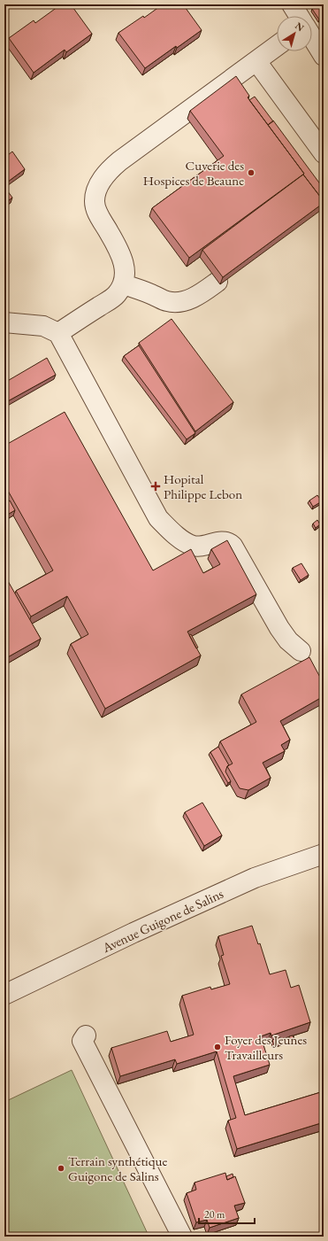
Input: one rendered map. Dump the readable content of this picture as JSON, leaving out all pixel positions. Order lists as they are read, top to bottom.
{
  "streets": {
    "street": ["Avenue Guigone de Salins"]
  },
  "places": {
    "other": ["Cuverie des Hospices de Beaune", "Foyer des Jeunes Travailleurs", "Terrain synthétique Guigone de Salins"],
    "health": ["Hopital Philippe Lebon"]
  },
  "scale_bar": "20 m",
  "north": "top right"
}
